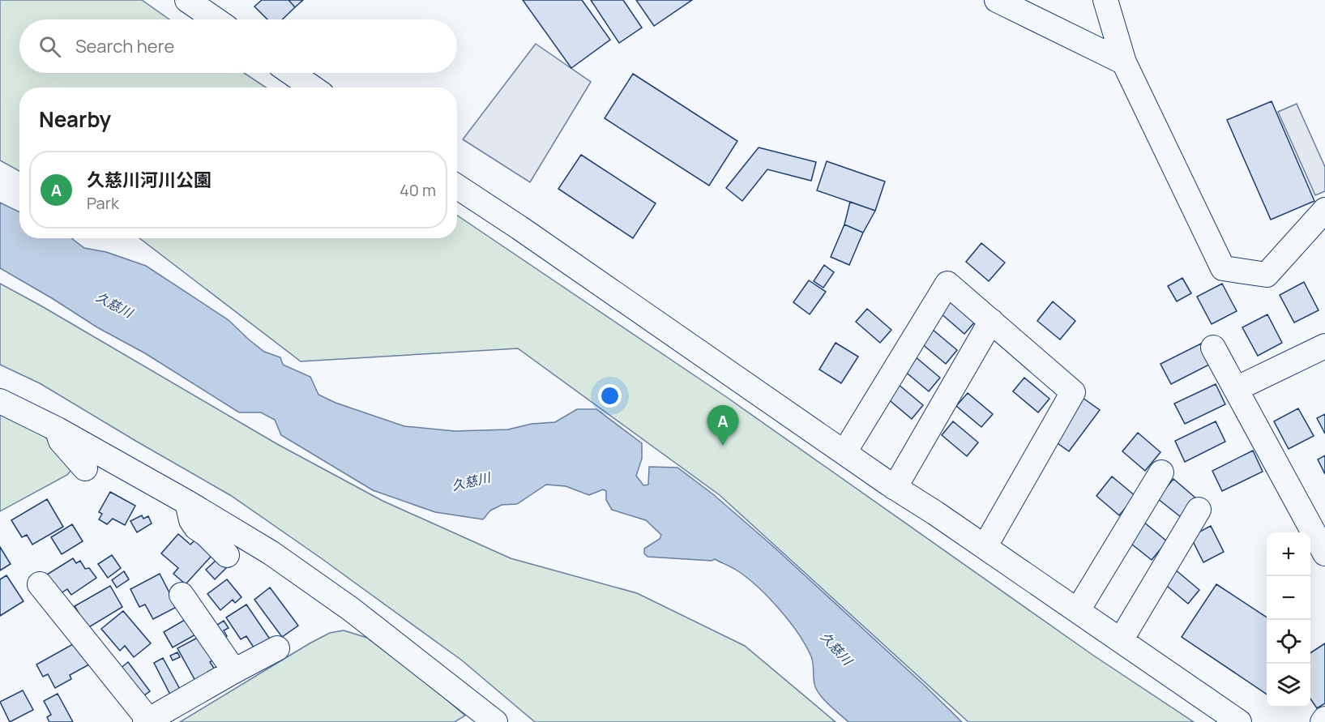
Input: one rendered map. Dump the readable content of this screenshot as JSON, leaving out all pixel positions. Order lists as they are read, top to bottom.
{
  "water": ["久慈川"],
  "page": {
    "search": "Search here",
    "heading": "Nearby",
    "list": [
      {
        "mark": "A",
        "name": "久慈川河川公園",
        "note": "Park",
        "value": "40 m"
      }
    ],
    "pins": "A",
    "map_buttons": ["+", "−"]
  }
}
